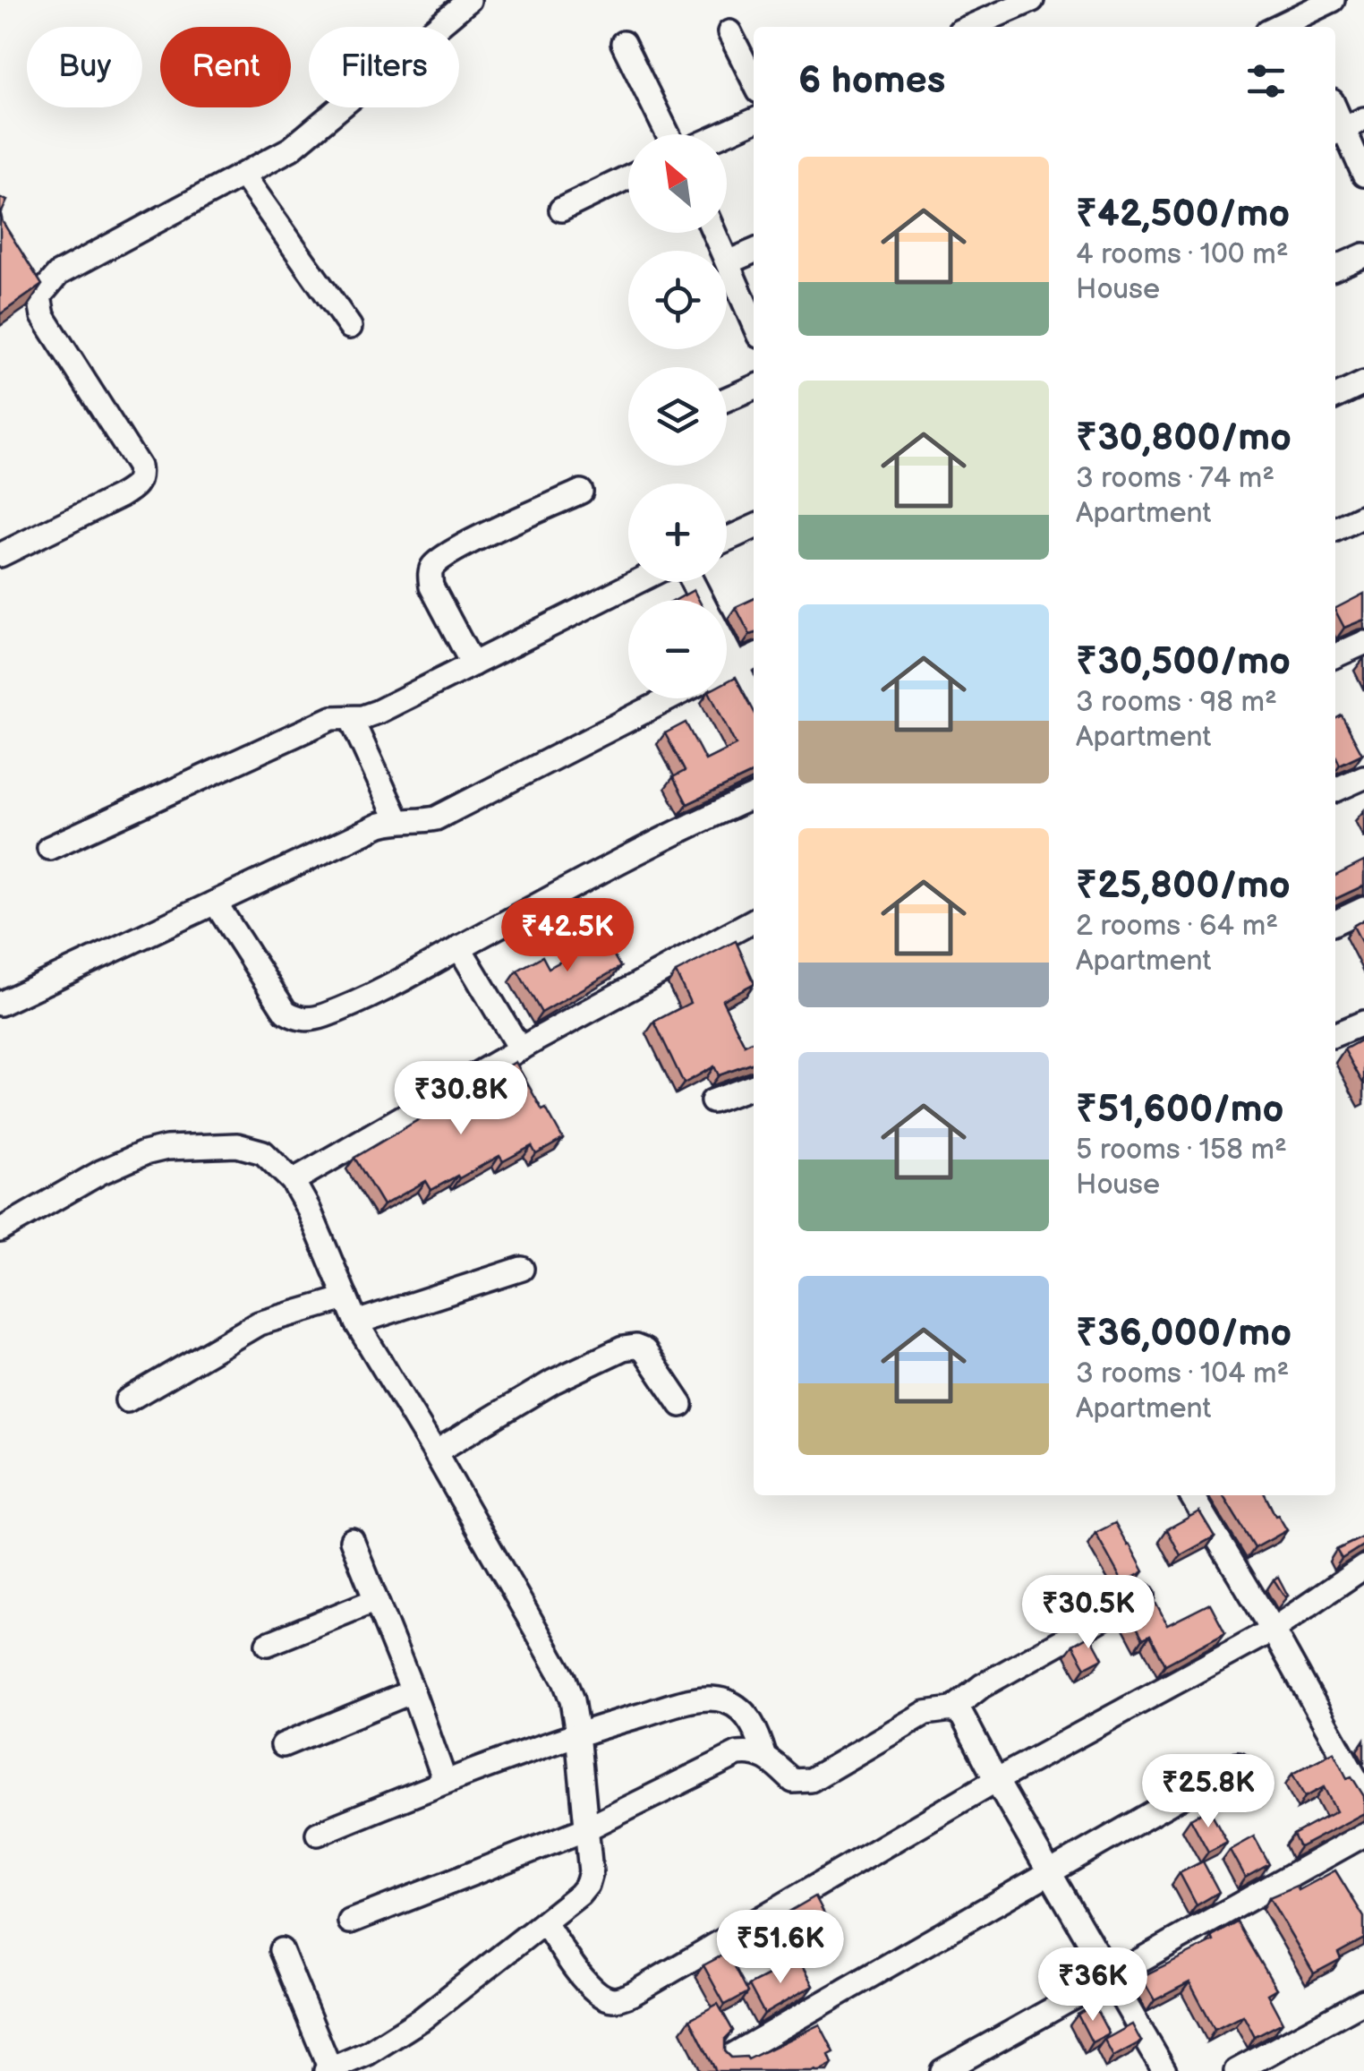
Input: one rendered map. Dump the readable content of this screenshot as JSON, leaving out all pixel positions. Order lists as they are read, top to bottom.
{
  "north": "top left",
  "page": {
    "chip": ["Buy", "Rent", "Filters"],
    "heading": "6 homes",
    "map_buttons": ["+", "−"],
    "list": [
      {
        "name": "₹42,500/mo",
        "note": "4 rooms · 100 m² · House"
      },
      {
        "name": "₹30,800/mo",
        "note": "3 rooms · 74 m² · Apartment"
      },
      {
        "name": "₹30,500/mo",
        "note": "3 rooms · 98 m² · Apartment"
      },
      {
        "name": "₹25,800/mo",
        "note": "2 rooms · 64 m² · Apartment"
      },
      {
        "name": "₹51,600/mo",
        "note": "5 rooms · 158 m² · House"
      },
      {
        "name": "₹36,000/mo",
        "note": "3 rooms · 104 m² · Apartment"
      }
    ],
    "price": [
      "₹42.5K",
      "₹30.8K",
      "₹30.5K",
      "₹25.8K",
      "₹51.6K",
      "₹36K"
    ]
  }
}
